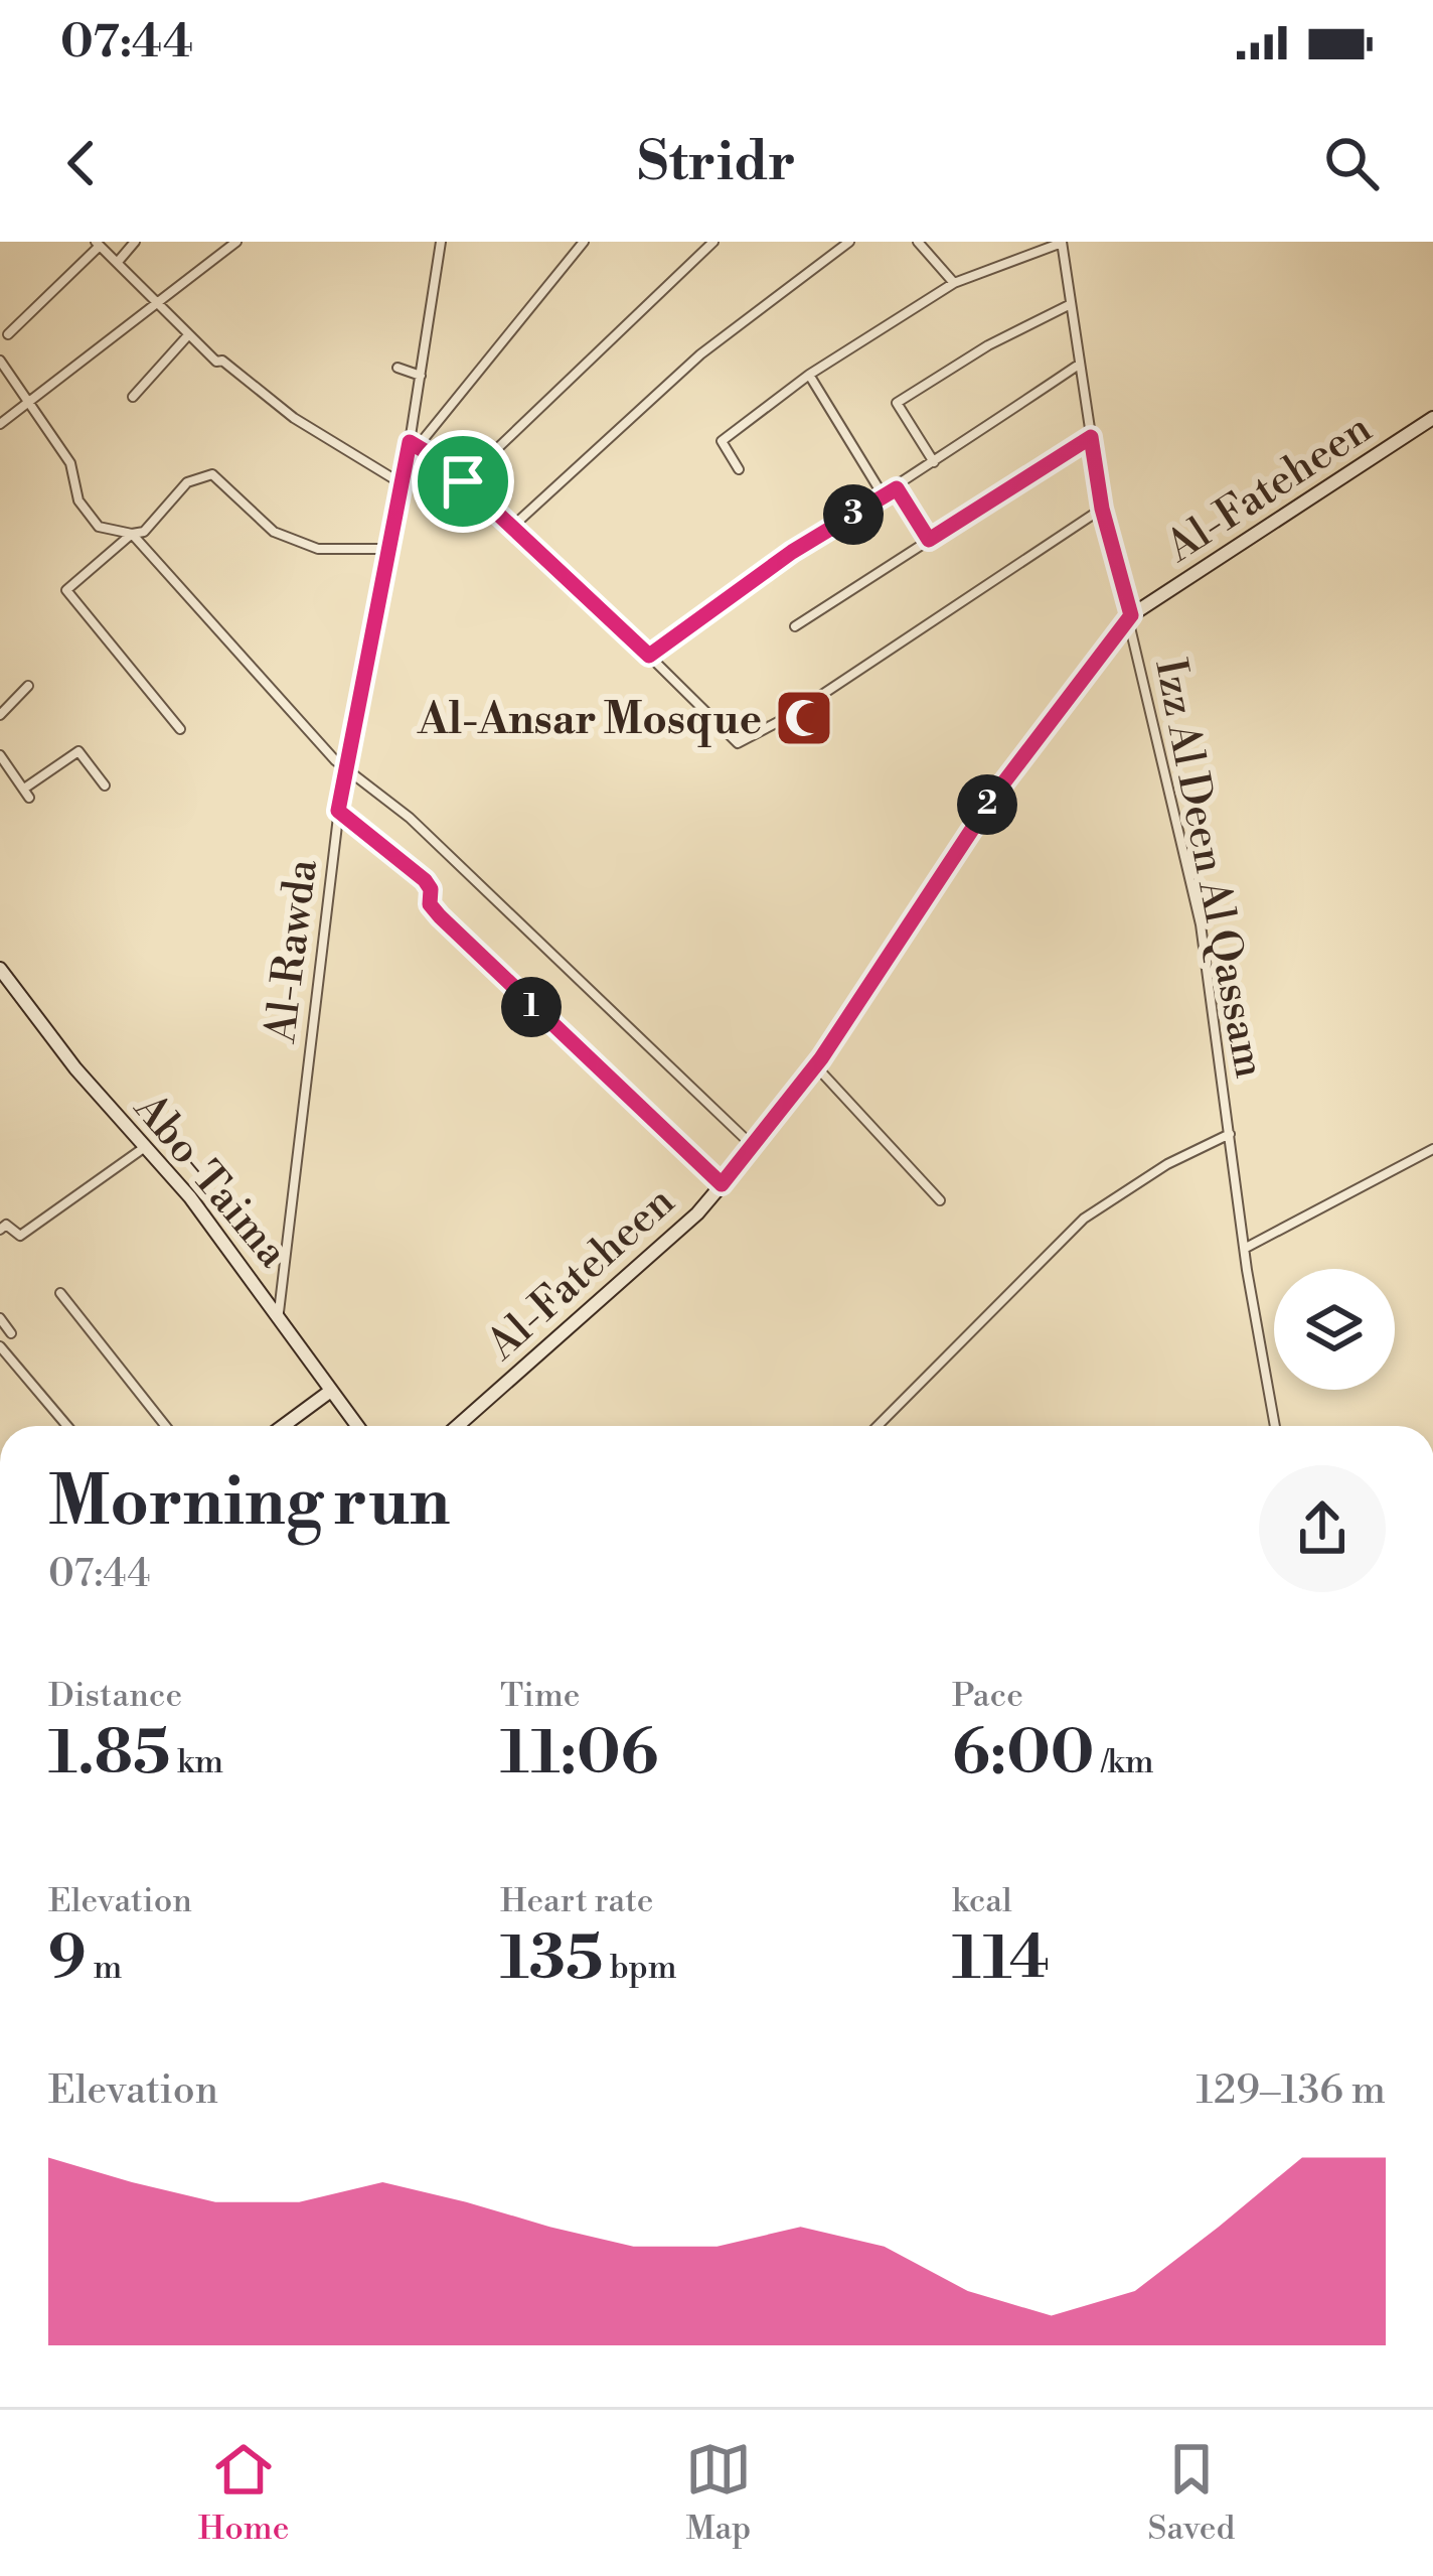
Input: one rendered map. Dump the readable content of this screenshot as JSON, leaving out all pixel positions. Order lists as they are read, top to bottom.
{
  "streets": {
    "street": [
      "Al-Fateheen",
      "Izz Al Deen Al Qassam",
      "Al-Rawda",
      "Abo-Taima"
    ]
  },
  "crossings": [
    ["Al-Fateheen", "Izz Al Deen Al Qassam"],
    ["Al-Rawda", "Abo-Taima"]
  ],
  "places": {
    "mosque": ["Al-Ansar Mosque"]
  },
  "page": {
    "status": "07:44",
    "header": "Stridr",
    "pins": ["3", "2", "1"],
    "heading": ["Morning run", "07:44"],
    "stats": [
      ["Distance", "1.85 km"],
      ["Time", "11:06"],
      ["Pace", "6:00 /km"],
      ["Elevation", "9 m"],
      ["Heart rate", "135 bpm"],
      ["kcal", "114"]
    ],
    "chart": ["Elevation", "129–136 m"],
    "tabs": ["Home", "Map", "Saved"]
  }
}
